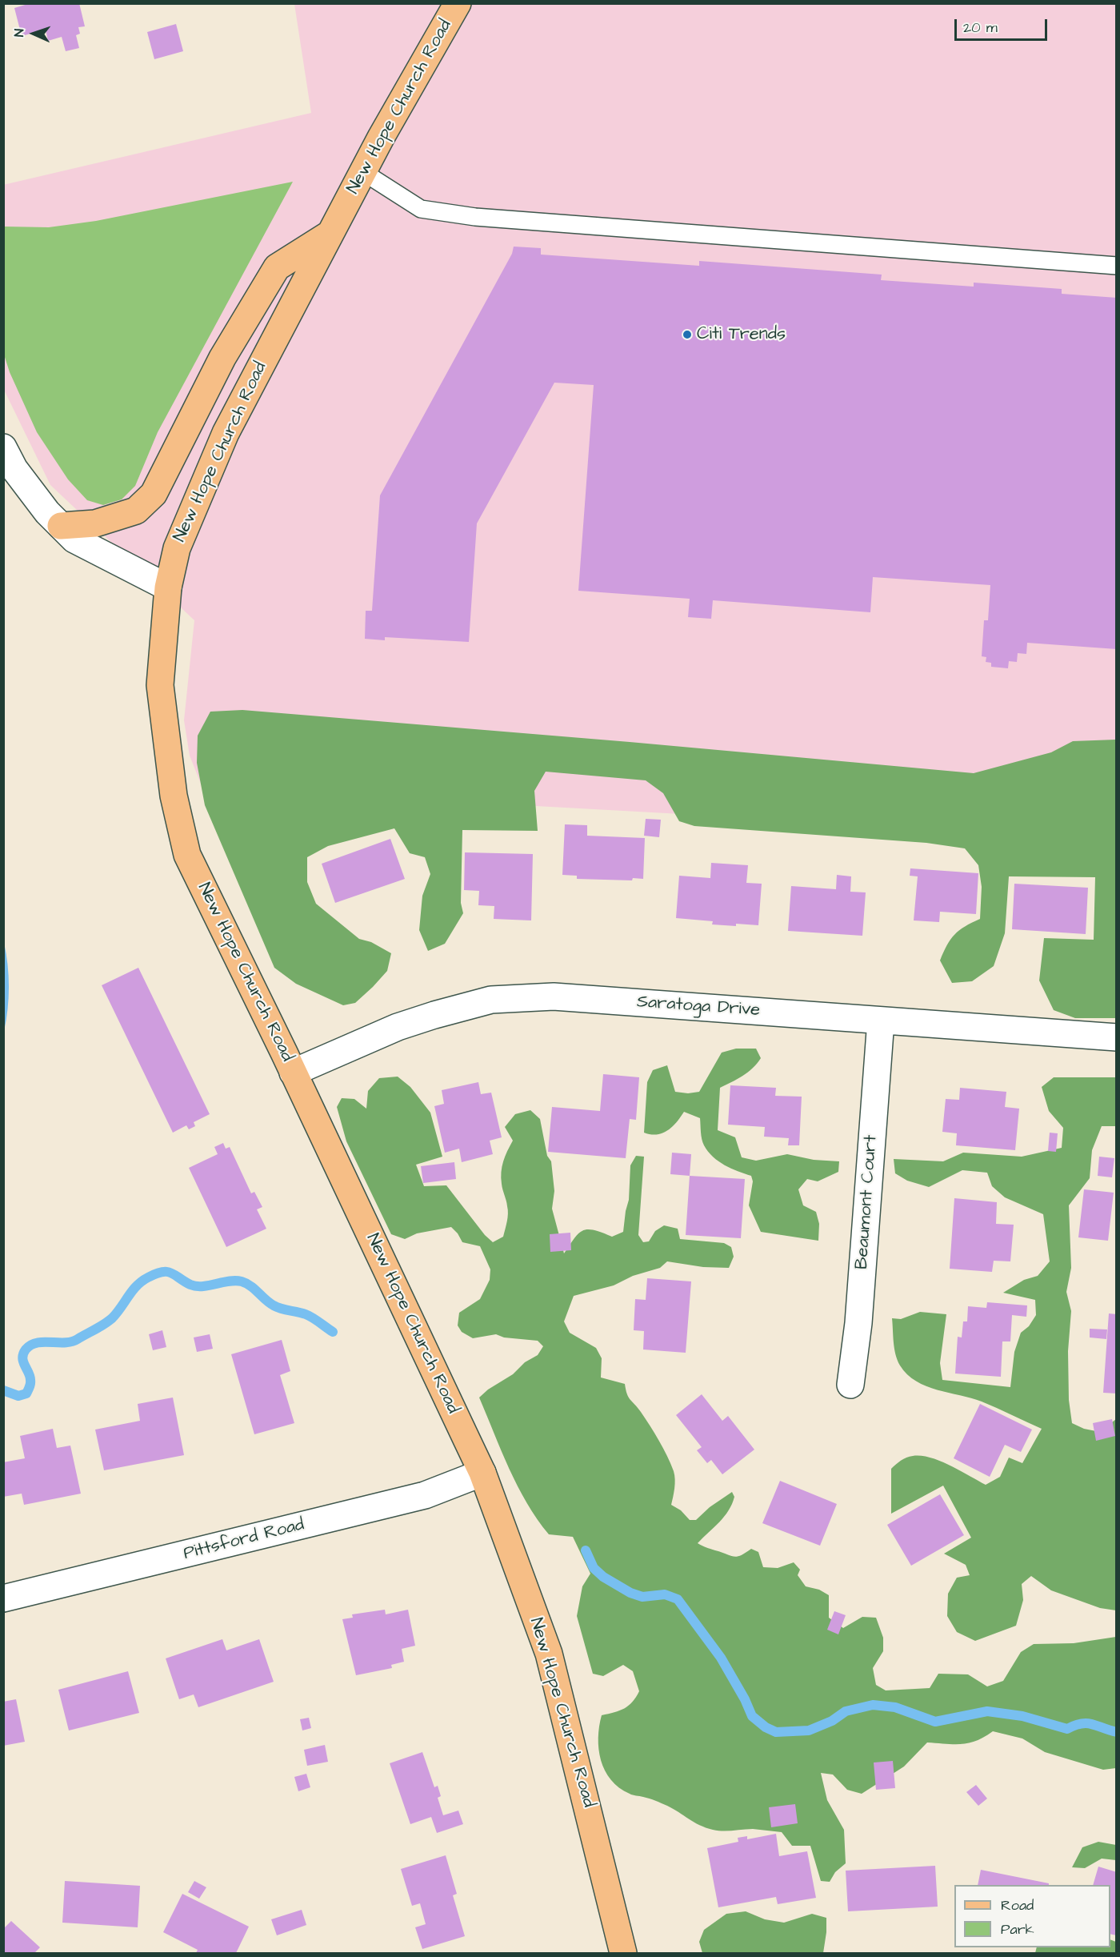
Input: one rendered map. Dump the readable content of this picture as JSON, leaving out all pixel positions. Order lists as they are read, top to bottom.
{
  "streets": {
    "main road": ["New Hope Church Road"],
    "street": ["Saratoga Drive", "Beaumont Court", "Pittsford Road"]
  },
  "crossings": [
    ["New Hope Church Road", "Saratoga Drive"],
    ["New Hope Church Road", "Pittsford Road"],
    ["Saratoga Drive", "Beaumont Court"]
  ],
  "places": ["Citi Trends"],
  "legend": ["Road", "Park"],
  "scale_bar": "20 m",
  "north": "left"
}
